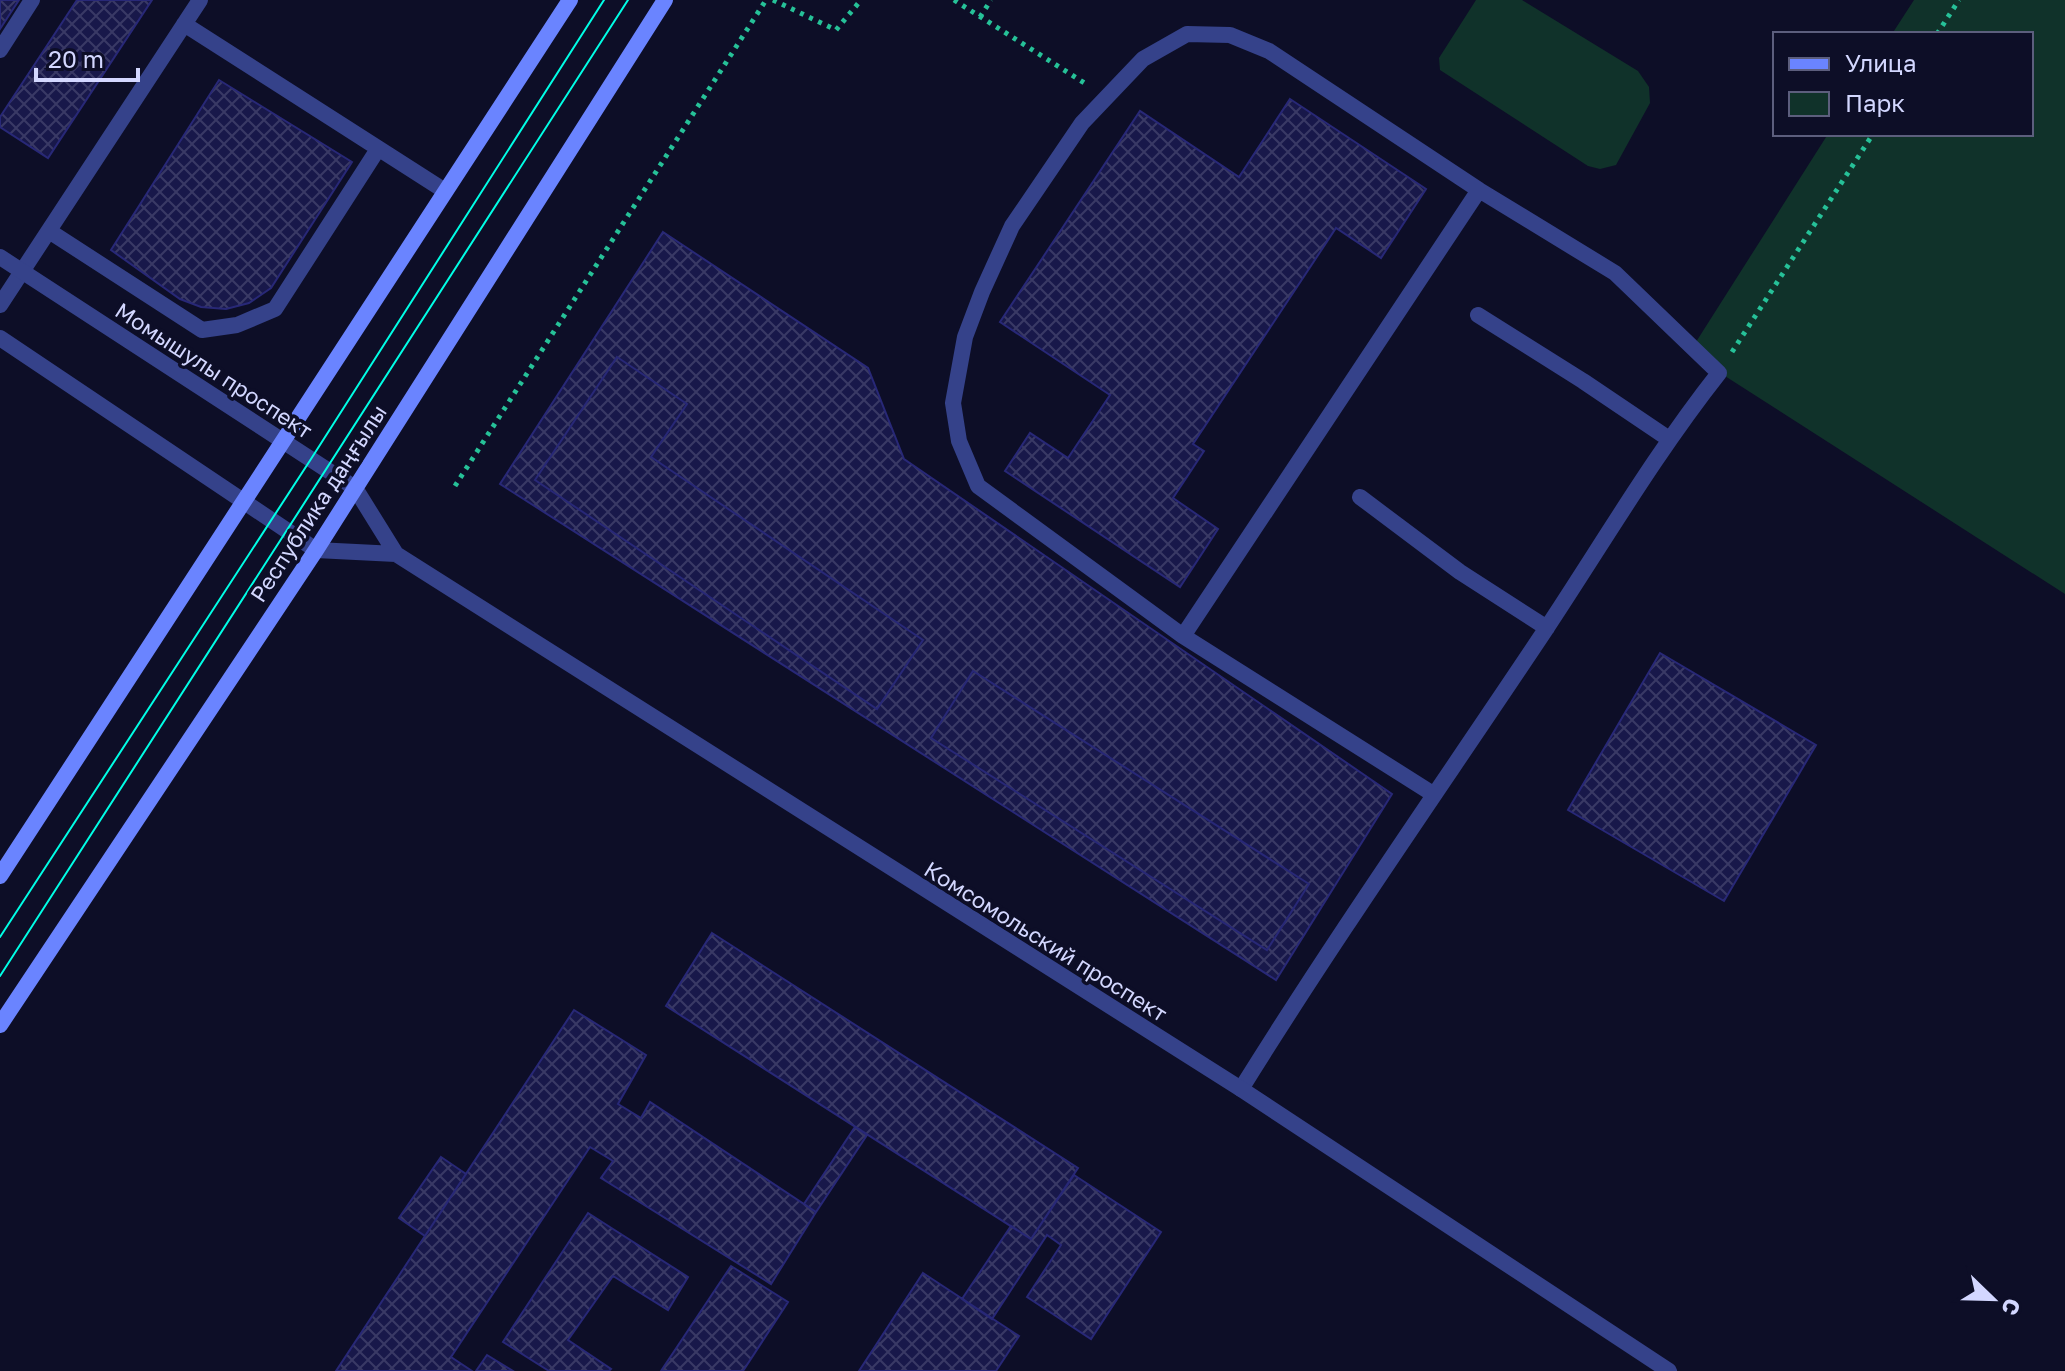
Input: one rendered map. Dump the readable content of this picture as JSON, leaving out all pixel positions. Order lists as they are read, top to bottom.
{
  "streets": {
    "main road": ["Республика даңғылы"],
    "street": ["Момышулы проспект", "Комсомольский проспект"]
  },
  "crossings": [
    ["Момышулы проспект", "Республика даңғылы"],
    ["Момышулы проспект", "Комсомольский проспект"]
  ],
  "legend": ["Улица", "Парк"],
  "scale_bar": "20 m",
  "north": "bottom right"
}
